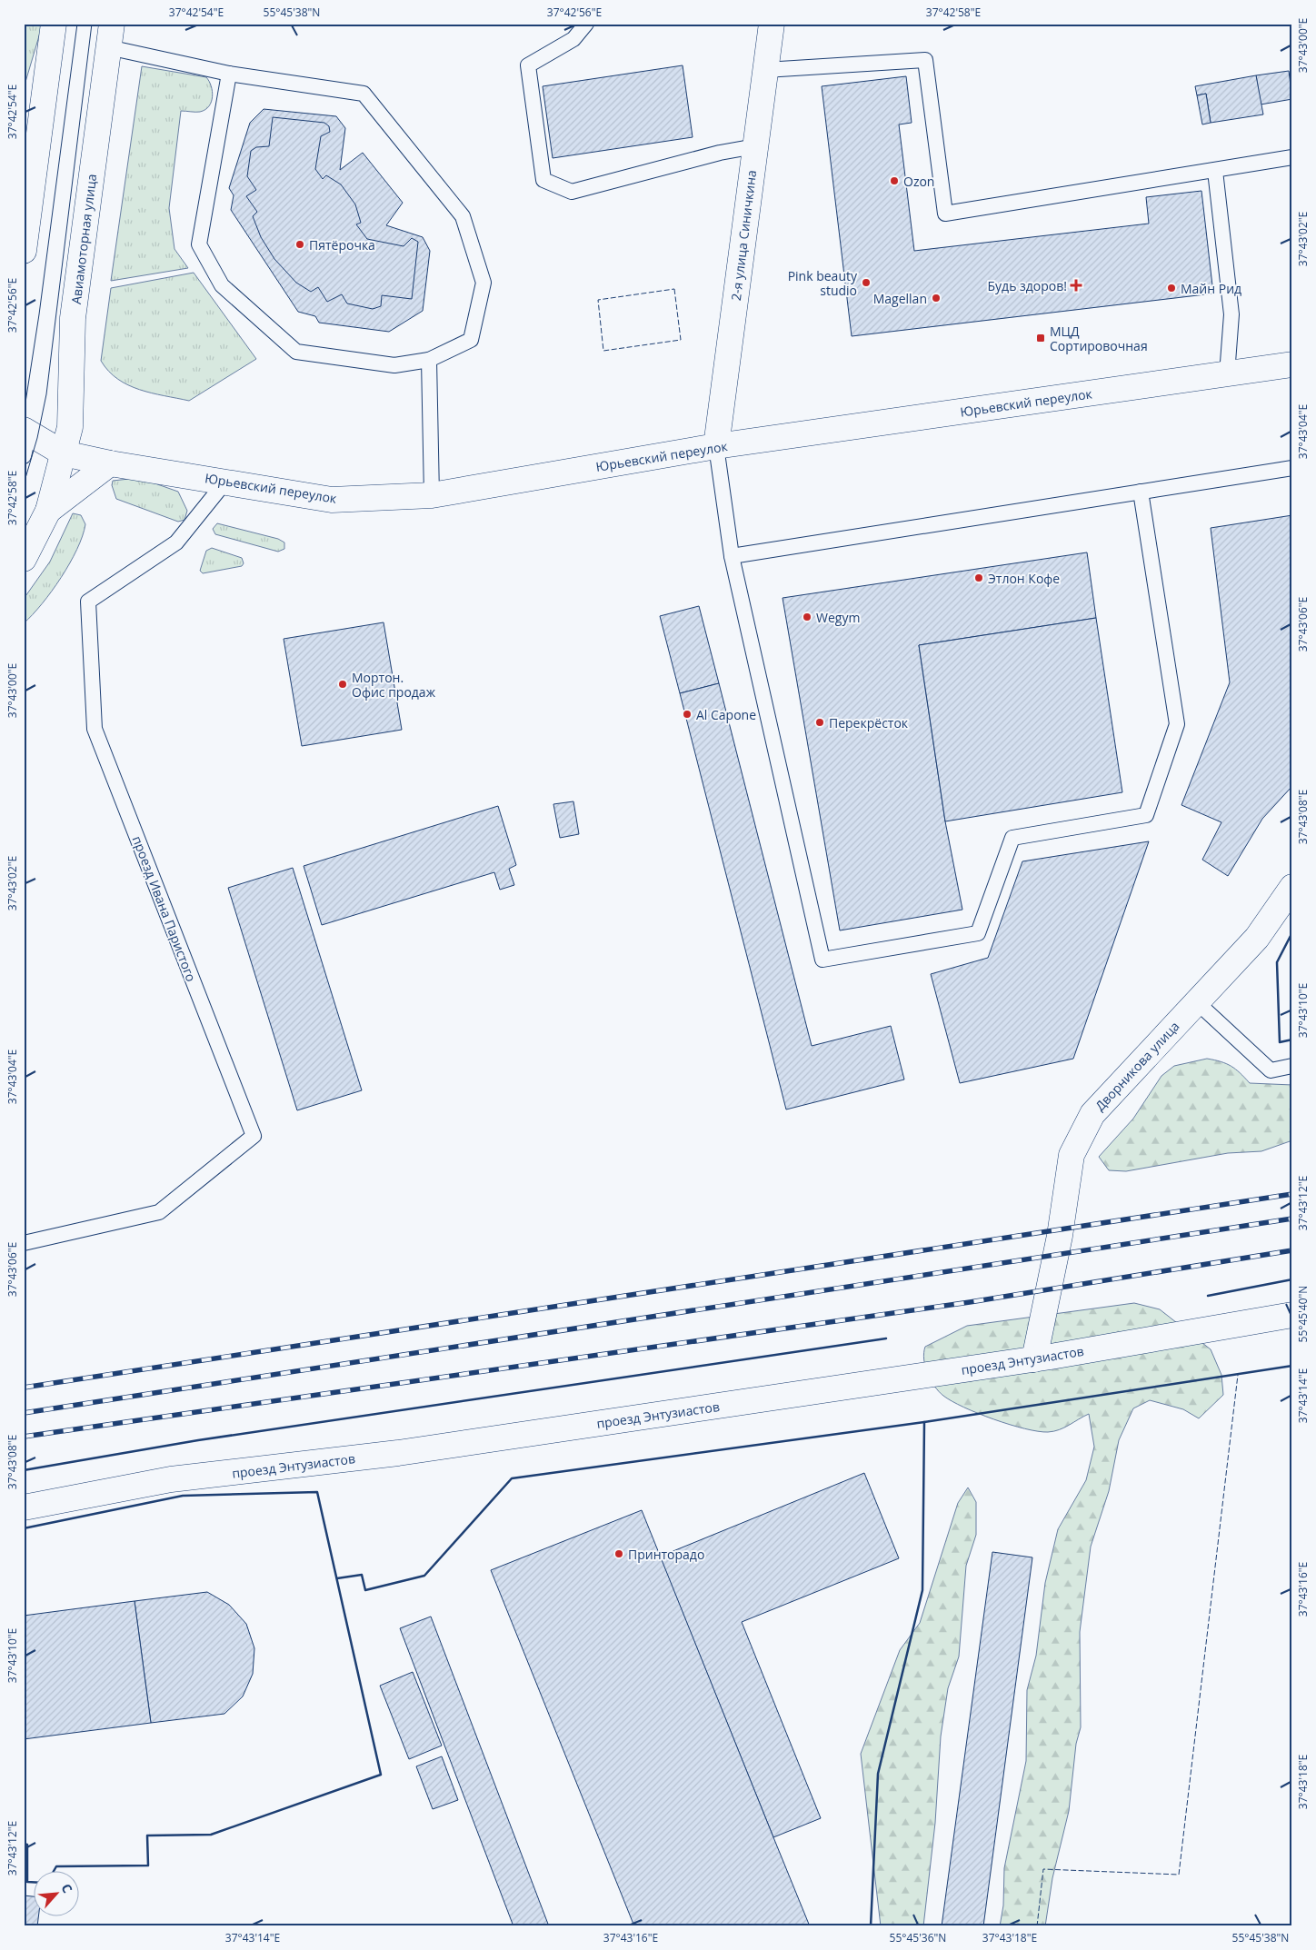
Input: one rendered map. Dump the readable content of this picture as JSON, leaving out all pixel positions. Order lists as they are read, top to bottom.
{
  "streets": {
    "street": [
      "2-я улица Синичкина",
      "Авиамоторная улица",
      "Юрьевский переулок",
      "Дворникова улица",
      "проезд Энтузиастов"
    ],
    "lane": ["проезд Ивана Паристого"]
  },
  "crossings": [
    ["2-я улица Синичкина", "Юрьевский переулок"],
    ["Юрьевский переулок", "проезд Ивана Паристого"],
    ["Дворникова улица", "проезд Энтузиастов"]
  ],
  "places": {
    "other": [
      "Ozon",
      "Пятёрочка",
      "Pink beauty studio",
      "Майн Рид",
      "Magellan",
      "Этлон Кофе",
      "Wegym",
      "Мортон. Офис продаж",
      "Al Capone",
      "Перекрёсток",
      "Принторадо"
    ],
    "health": ["Будь здоров!"],
    "transit": ["МЦД Сортировочная"]
  },
  "north": "top right",
  "coordinates": [
    "37°42'54\"E",
    "55°45'38\"N",
    "37°42'56\"E",
    "37°42'58\"E",
    "37°43'00\"E",
    "37°43'02\"E",
    "37°43'04\"E",
    "37°43'06\"E",
    "37°43'08\"E",
    "37°43'10\"E",
    "37°43'12\"E",
    "55°45'40\"N",
    "37°43'14\"E",
    "37°43'16\"E",
    "37°43'18\"E",
    "55°45'36\"N"
  ]
}
